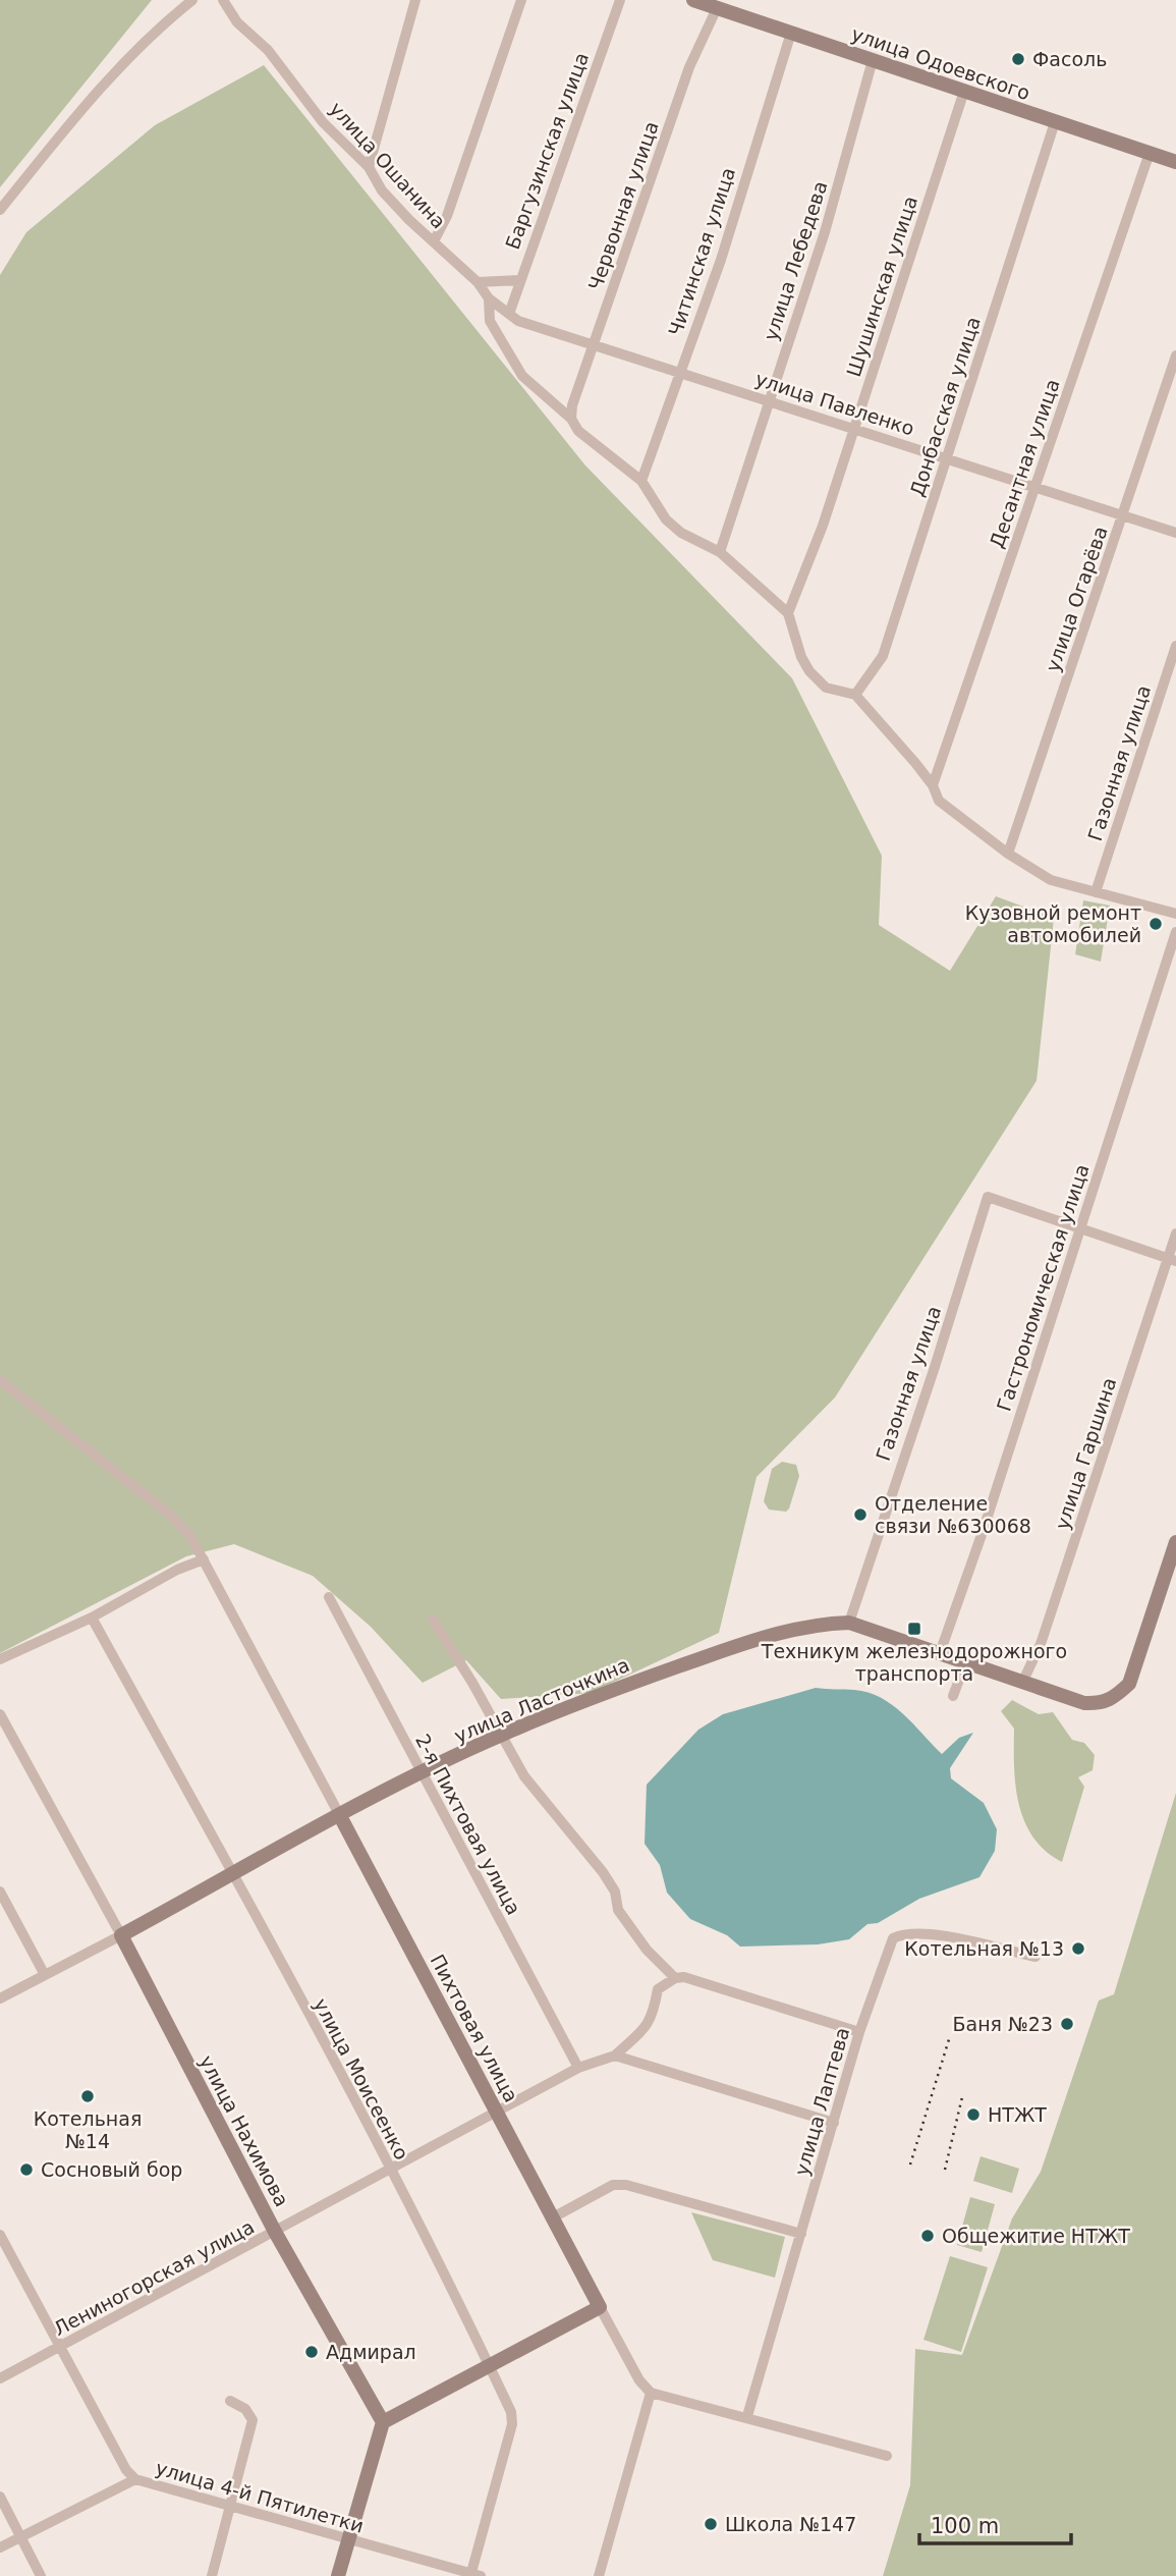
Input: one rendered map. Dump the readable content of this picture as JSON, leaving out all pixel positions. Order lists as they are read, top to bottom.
{
  "streets": {
    "street": [
      "улица Одоевского",
      "Баргузинская улица",
      "улица Ошанина",
      "Червонная улица",
      "Читинская улица",
      "улица Лебедева",
      "Шушинская улица",
      "улица Павленко",
      "Донбасская улица",
      "Десантная улица",
      "улица Огарёва",
      "Газонная улица",
      "Гастрономическая улица",
      "улица Гаршина",
      "улица Ласточкина",
      "2-я Пихтовая улица",
      "Пихтовая улица",
      "улица Моисеенко",
      "улица Лаптева",
      "улица Нахимова",
      "Лениногорская улица",
      "улица 4-й Пятилетки"
    ]
  },
  "crossings": [
    ["улица Одоевского", "Червонная улица"],
    ["улица Одоевского", "Читинская улица"],
    ["улица Одоевского", "улица Лебедева"],
    ["улица Одоевского", "Шушинская улица"],
    ["улица Одоевского", "Донбасская улица"],
    ["улица Одоевского", "Десантная улица"],
    ["Баргузинская улица", "улица Павленко"],
    ["улица Ошанина", "Червонная улица"],
    ["улица Ошанина", "Читинская улица"],
    ["улица Ошанина", "улица Лебедева"],
    ["улица Ошанина", "Шушинская улица"],
    ["улица Ошанина", "улица Павленко"],
    ["Червонная улица", "улица Павленко"],
    ["Читинская улица", "улица Павленко"],
    ["улица Лебедева", "улица Павленко"],
    ["Шушинская улица", "улица Павленко"],
    ["улица Павленко", "Донбасская улица"],
    ["улица Павленко", "Десантная улица"],
    ["улица Павленко", "улица Огарёва"],
    ["Газонная улица", "Гастрономическая улица"],
    ["Газонная улица", "улица Ласточкина"],
    ["Гастрономическая улица", "улица Ласточкина"],
    ["улица Гаршина", "улица Ласточкина"],
    ["улица Ласточкина", "2-я Пихтовая улица"],
    ["улица Ласточкина", "Пихтовая улица"],
    ["улица Ласточкина", "улица Моисеенко"],
    ["улица Ласточкина", "улица Нахимова"],
    ["2-я Пихтовая улица", "Лениногорская улица"],
    ["Пихтовая улица", "Лениногорская улица"],
    ["улица Моисеенко", "Лениногорская улица"],
    ["улица Моисеенко", "улица 4-й Пятилетки"],
    ["улица Нахимова", "Лениногорская улица"],
    ["Лениногорская улица", "улица 4-й Пятилетки"]
  ],
  "places": {
    "other": [
      "Фасоль",
      "Кузовной ремонт автомобилей",
      "Отделение связи №630068",
      "Котельная №13",
      "Баня №23",
      "Котельная №14",
      "НТЖТ",
      "Сосновый бор",
      "Общежитие НТЖТ",
      "Адмирал",
      "Школа №147"
    ],
    "transit": ["Техникум железнодорожного транспорта"]
  },
  "scale_bar": "100 m"
}
